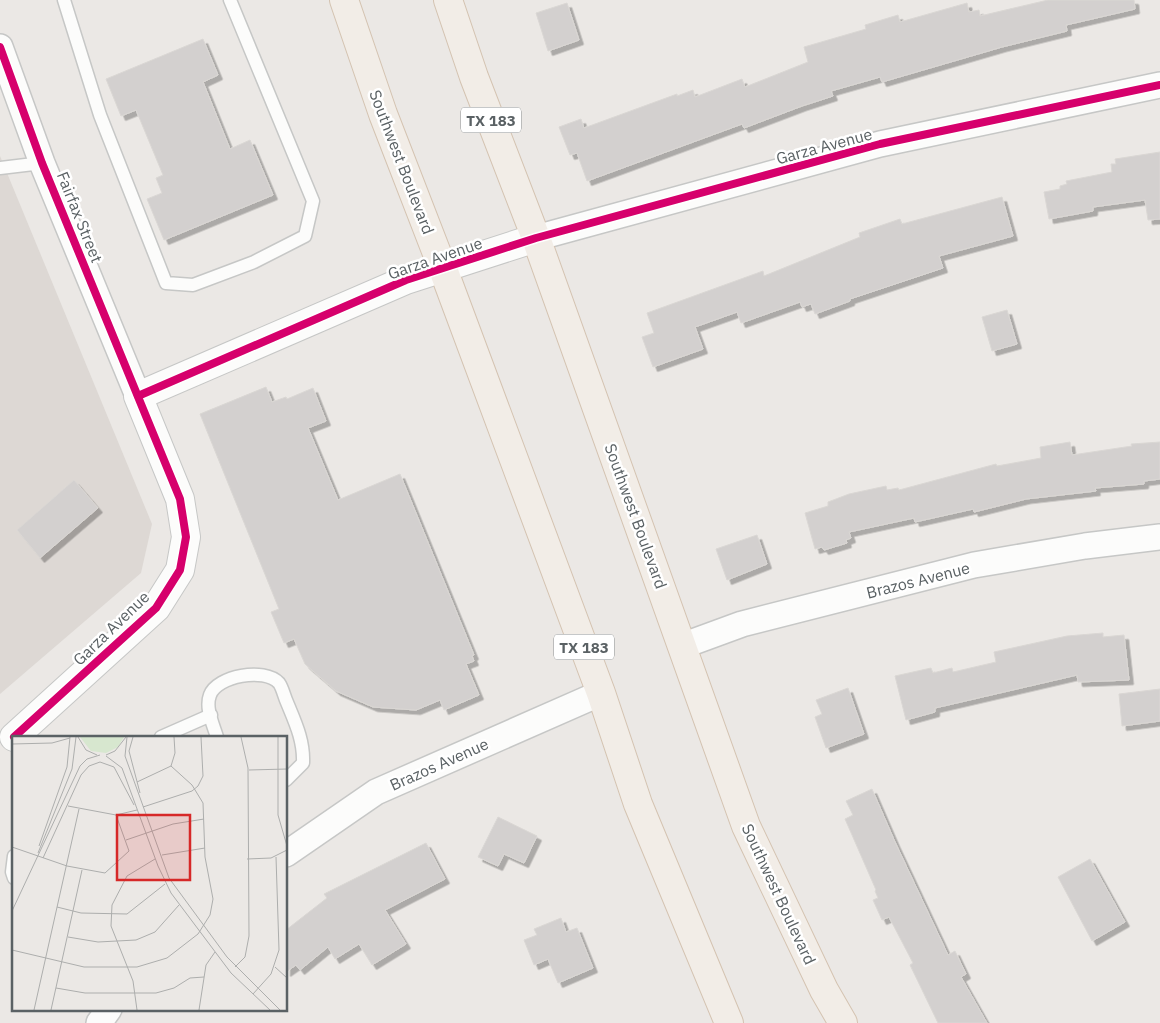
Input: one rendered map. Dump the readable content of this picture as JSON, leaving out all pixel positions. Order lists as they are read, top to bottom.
{
  "streets": {
    "main road": ["TX 183", "Southwest Boulevard"],
    "street": ["Garza Avenue", "Fairfax Street", "Brazos Avenue"]
  },
  "crossings": [
    ["Garza Avenue", "Southwest Boulevard"],
    ["Garza Avenue", "Fairfax Street"],
    ["Southwest Boulevard", "Brazos Avenue"]
  ]
}
